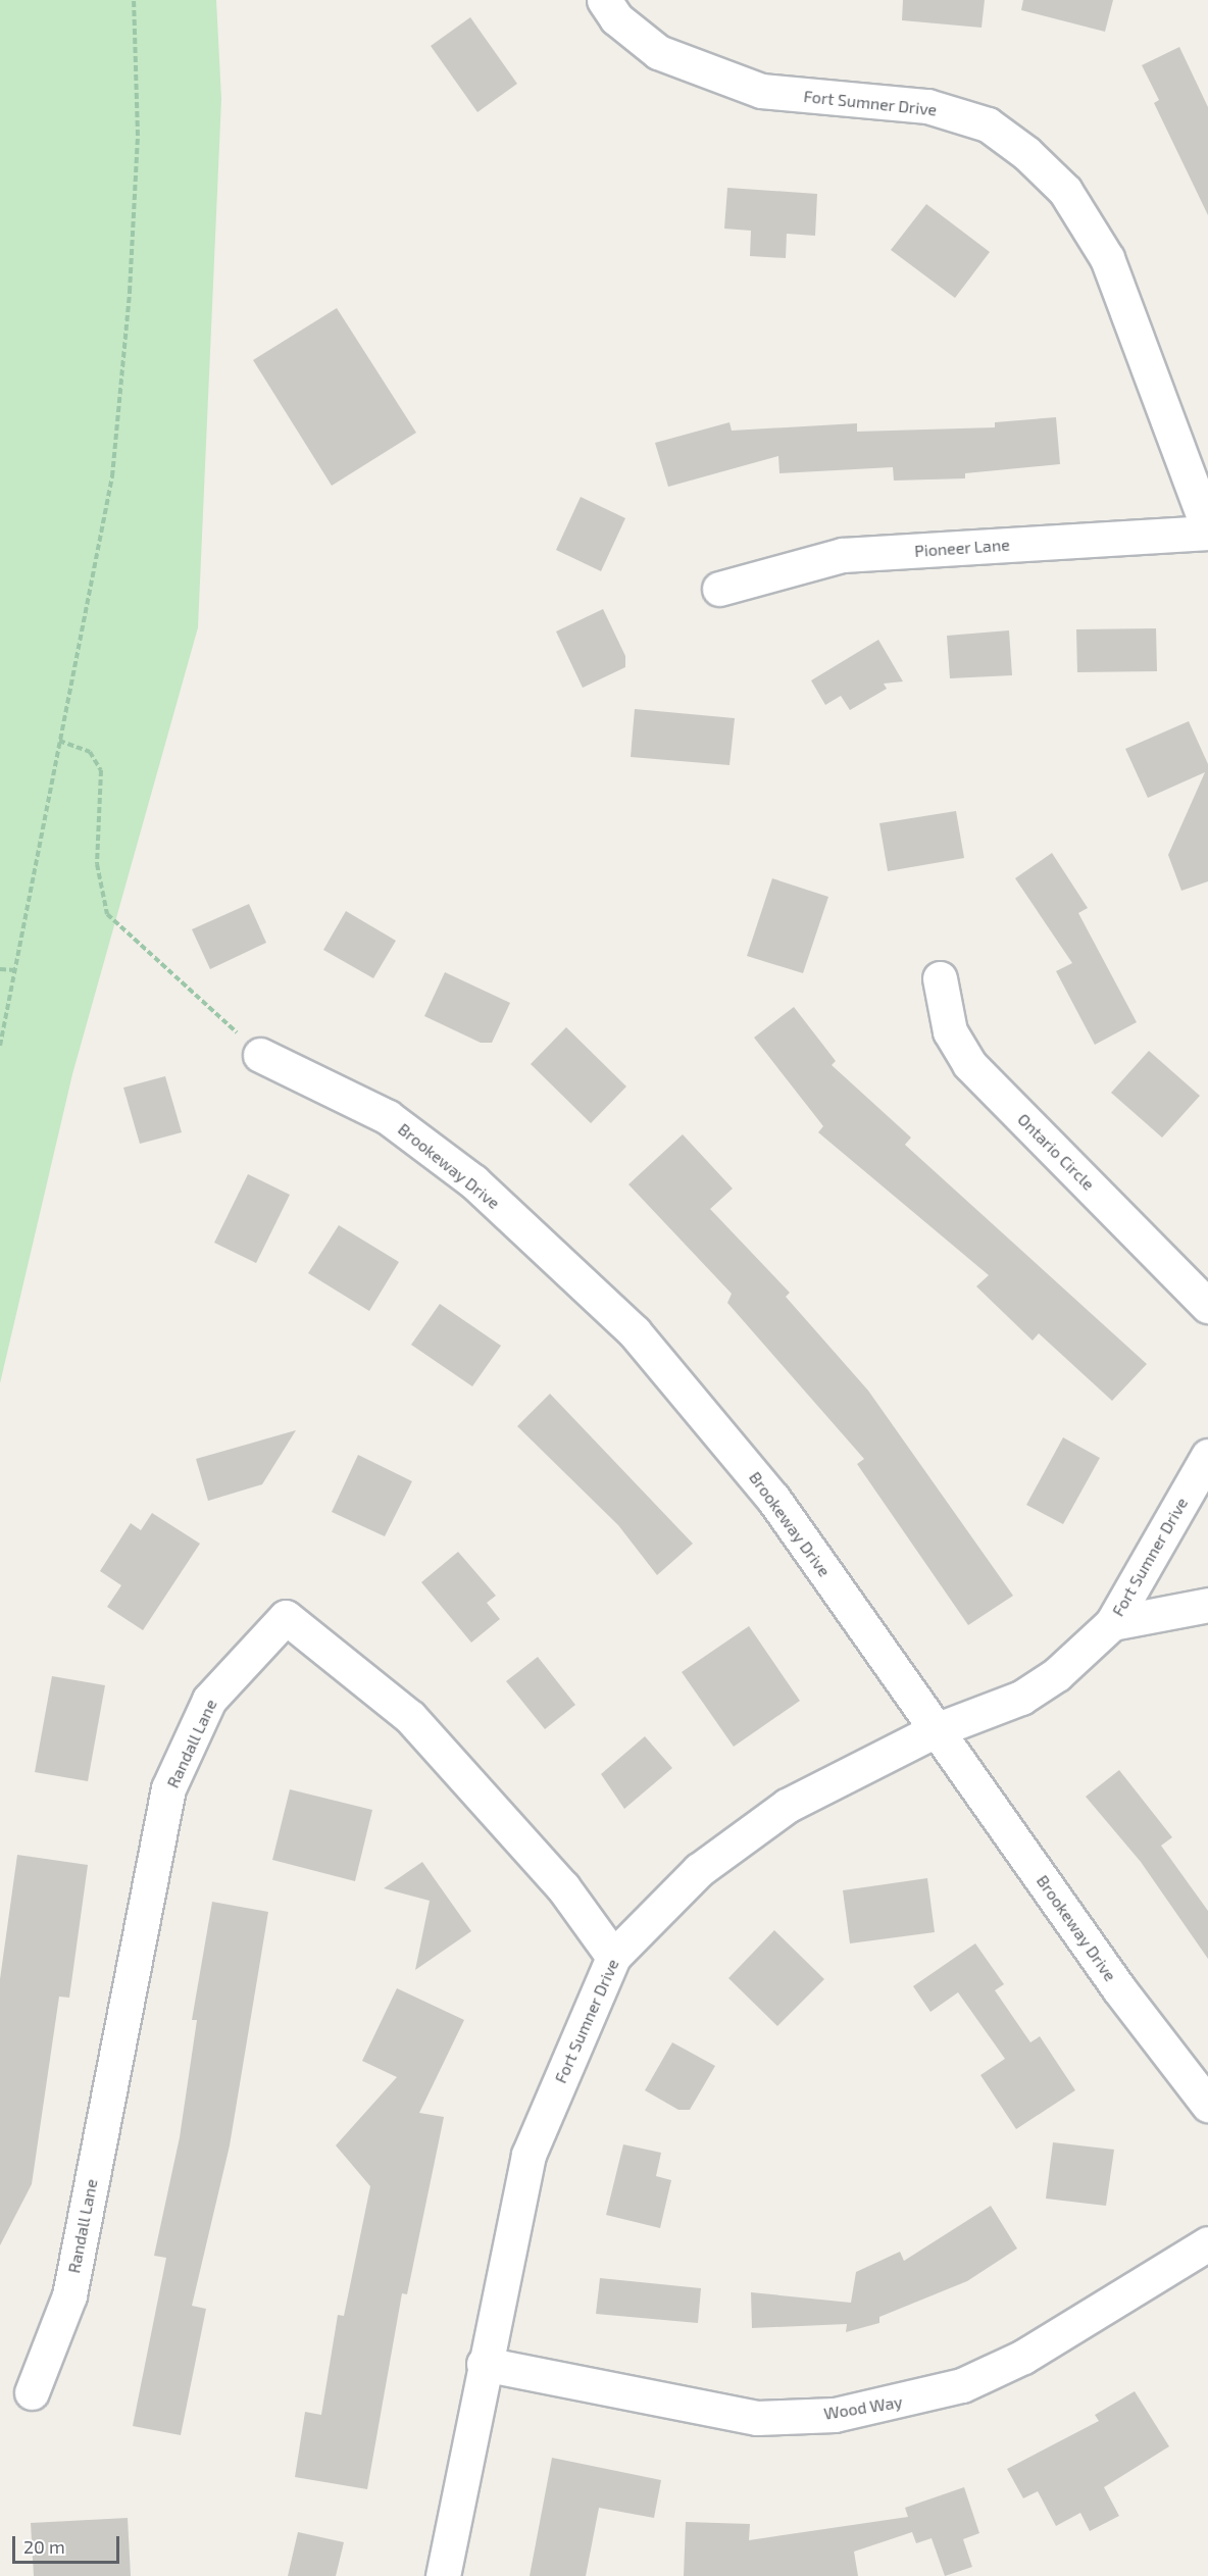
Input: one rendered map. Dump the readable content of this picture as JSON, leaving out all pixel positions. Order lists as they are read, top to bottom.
{
  "streets": {
    "street": [
      "Fort Sumner Drive",
      "Pioneer Lane",
      "Ontario Circle",
      "Brookeway Drive",
      "Randall Lane",
      "Wood Way"
    ]
  },
  "crossings": [
    ["Fort Sumner Drive", "Pioneer Lane"],
    ["Fort Sumner Drive", "Brookeway Drive"],
    ["Fort Sumner Drive", "Randall Lane"],
    ["Fort Sumner Drive", "Wood Way"]
  ],
  "scale_bar": "20 m"
}
